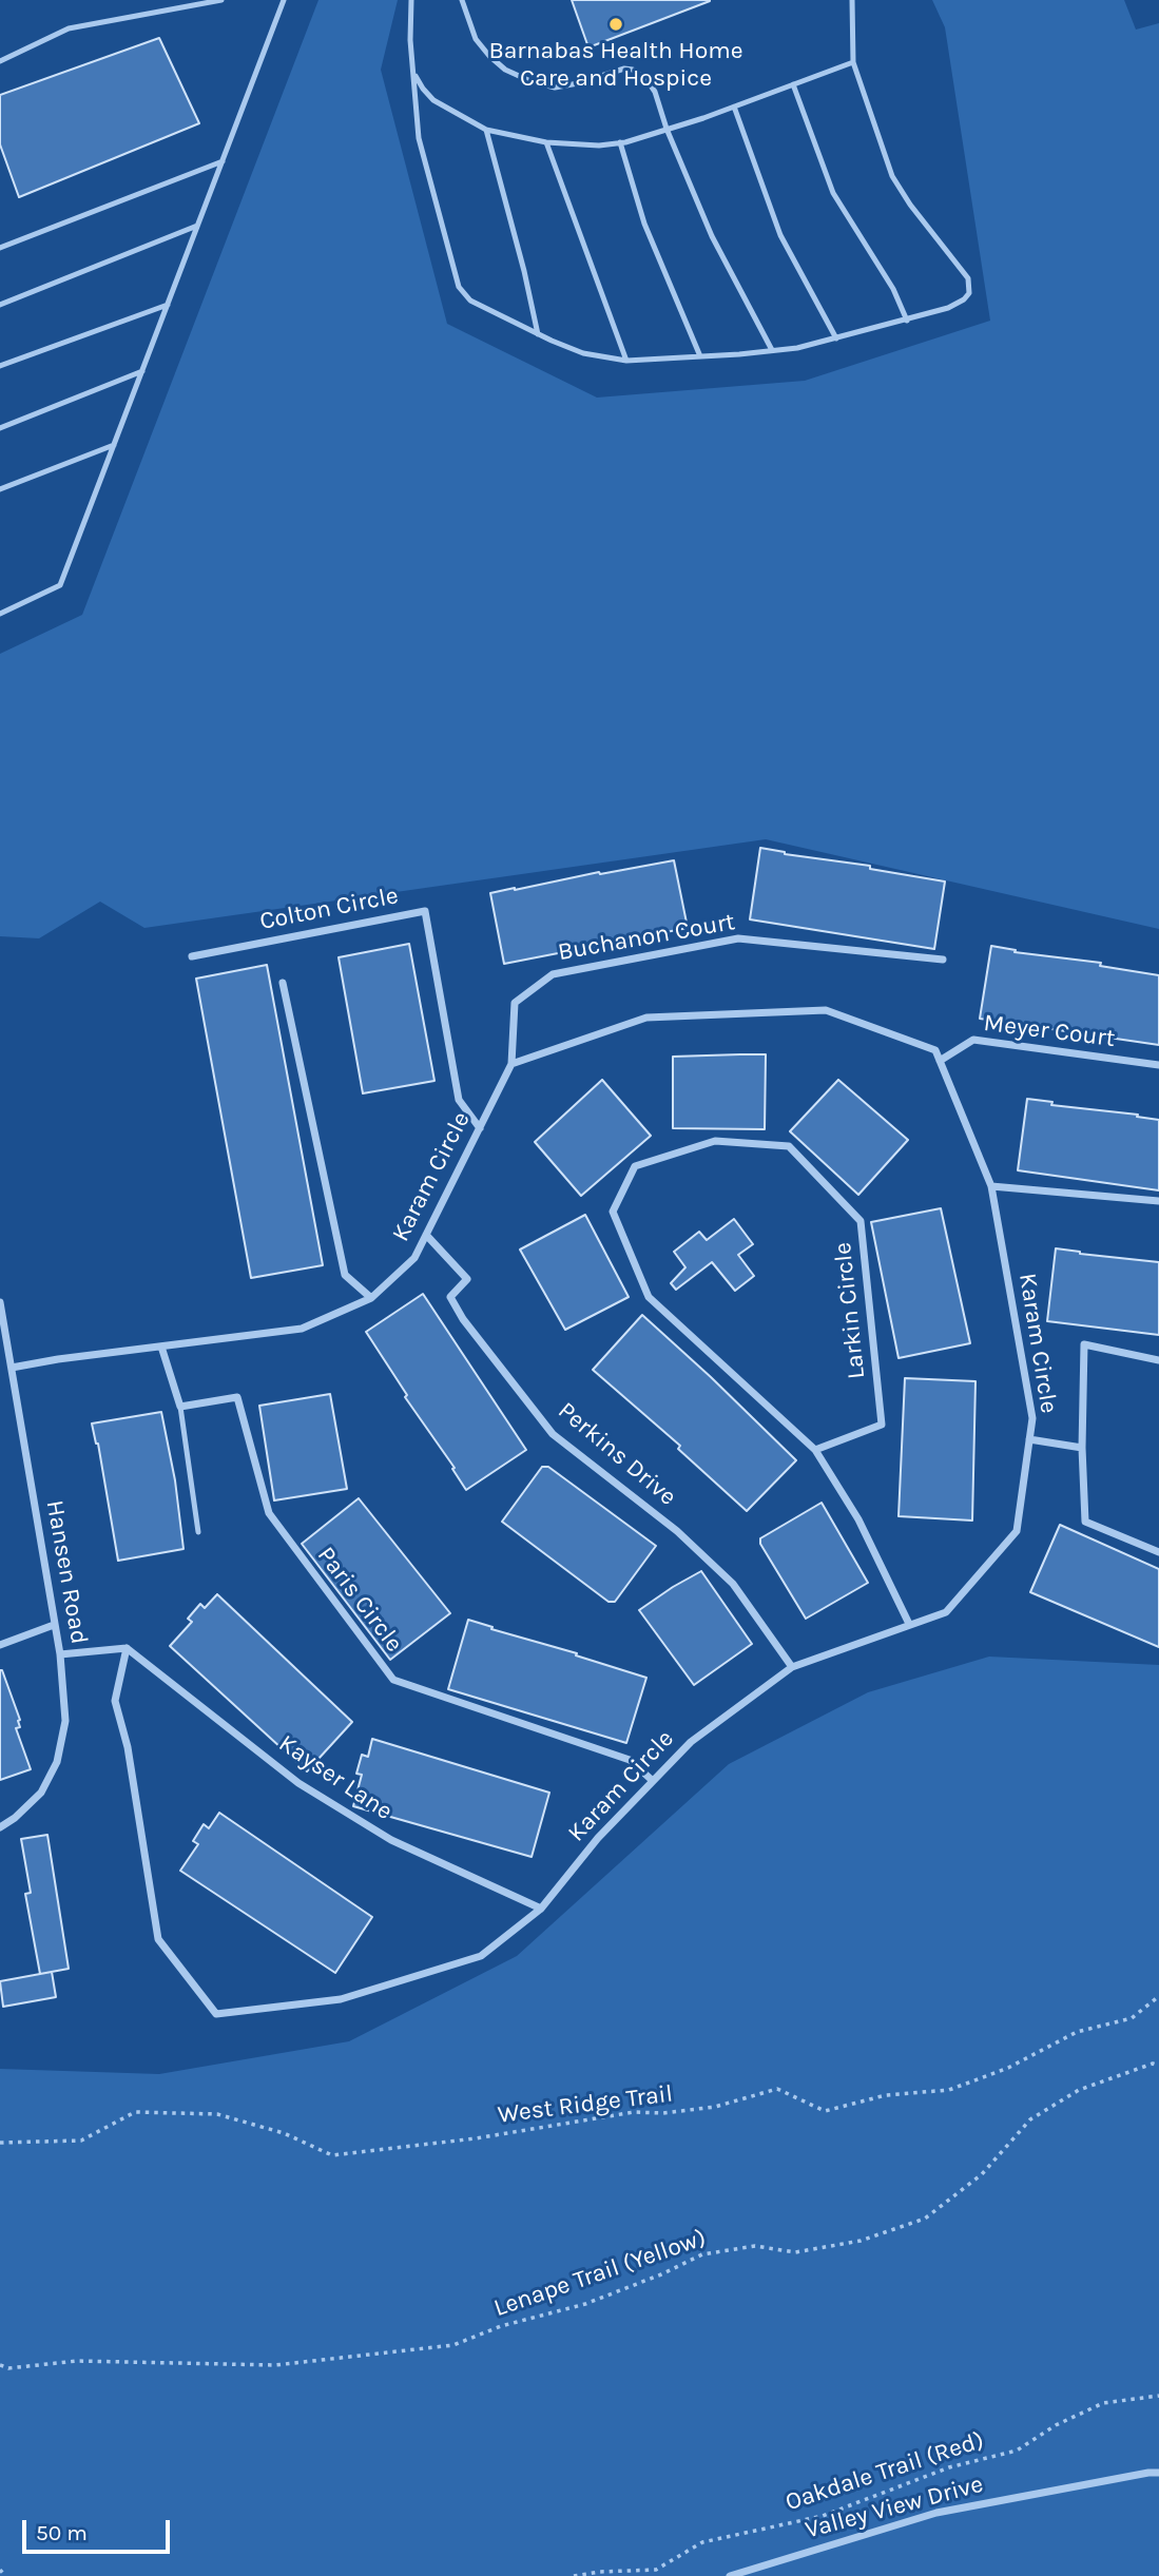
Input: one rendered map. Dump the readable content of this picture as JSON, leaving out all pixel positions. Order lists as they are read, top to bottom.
{
  "streets": {
    "street": [
      "Colton Circle",
      "Buchanon Court",
      "Meyer Court",
      "Karam Circle",
      "Larkin Circle",
      "Perkins Drive",
      "Hansen Road",
      "Paris Circle",
      "Kayser Lane",
      "Valley View Drive"
    ],
    "path": ["West Ridge Trail", "Lenape Trail (Yellow)", "Oakdale Trail (Red)"]
  },
  "crossings": [
    ["Colton Circle", "Karam Circle"],
    ["Buchanon Court", "Karam Circle"],
    ["Meyer Court", "Karam Circle"],
    ["Karam Circle", "Larkin Circle"],
    ["Karam Circle", "Perkins Drive"],
    ["Karam Circle", "Hansen Road"],
    ["Karam Circle", "Paris Circle"],
    ["Karam Circle", "Kayser Lane"]
  ],
  "places": ["Barnabas Health Home Care and Hospice"],
  "scale_bar": "50 m"
}
